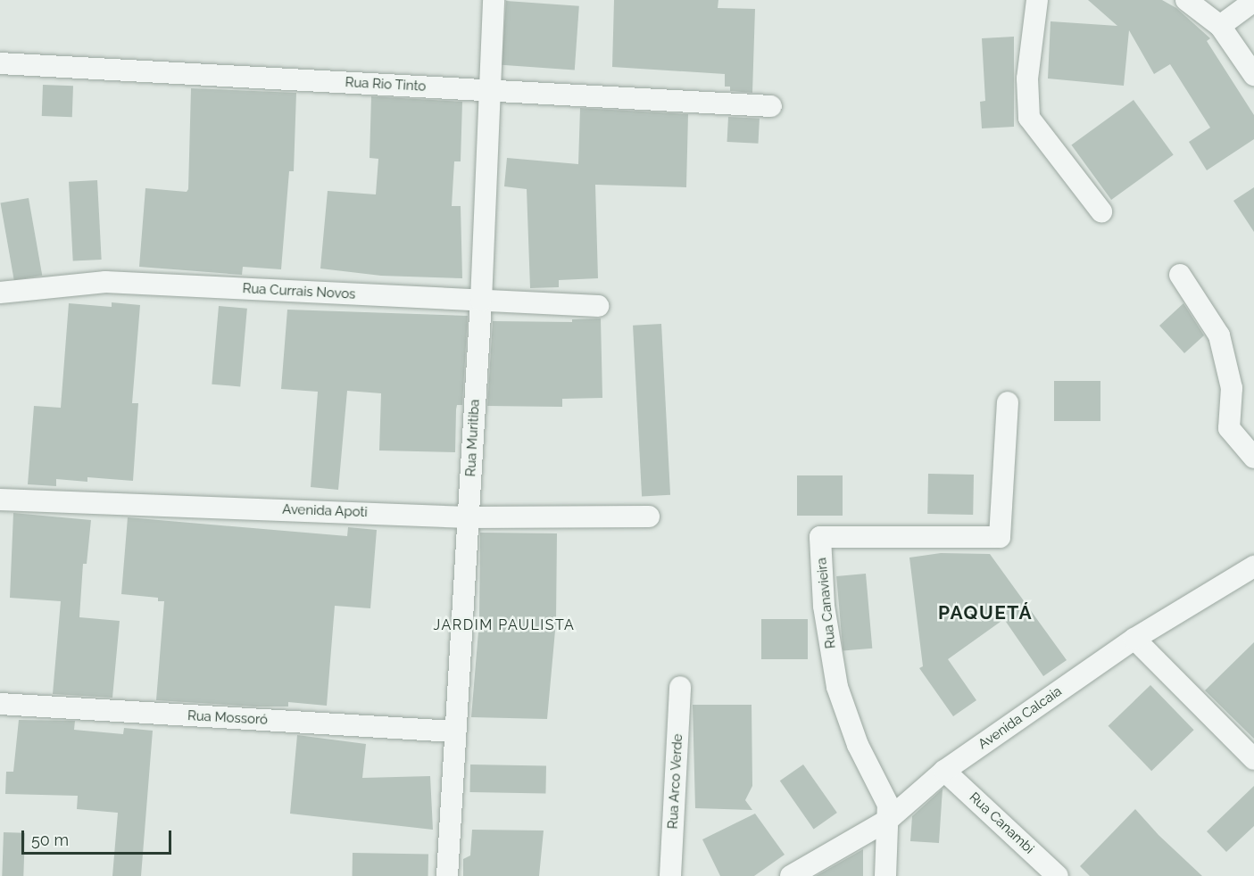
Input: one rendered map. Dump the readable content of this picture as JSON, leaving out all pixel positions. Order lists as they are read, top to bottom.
{
  "streets": {
    "street": [
      "Rua Rio Tinto",
      "Rua Currais Novos",
      "Rua Muritiba",
      "Avenida Apoti",
      "Rua Canavieira",
      "Rua Mossoró",
      "Avenida Calcaia",
      "Rua Arco Verde",
      "Rua Canambi"
    ]
  },
  "crossings": [
    ["Rua Rio Tinto", "Rua Muritiba"],
    ["Rua Currais Novos", "Rua Muritiba"],
    ["Rua Muritiba", "Avenida Apoti"],
    ["Rua Muritiba", "Rua Mossoró"],
    ["Rua Canavieira", "Avenida Calcaia"],
    ["Avenida Calcaia", "Rua Canambi"]
  ],
  "districts": ["PAQUETÁ", "JARDIM PAULISTA"],
  "scale_bar": "50 m"
}
